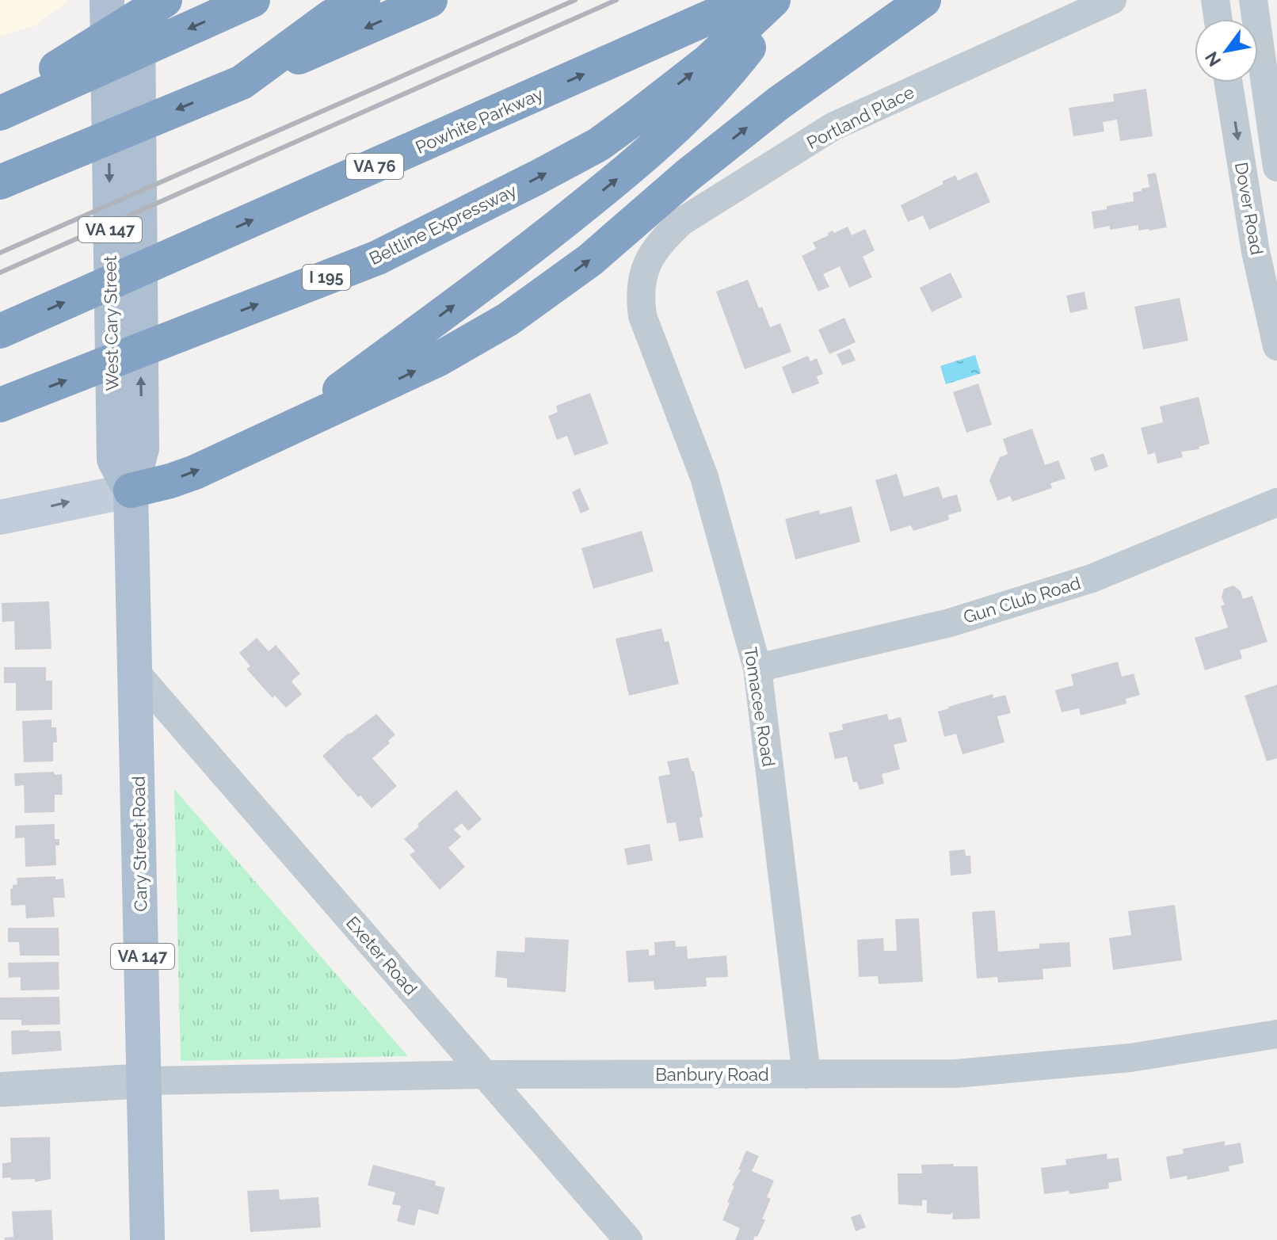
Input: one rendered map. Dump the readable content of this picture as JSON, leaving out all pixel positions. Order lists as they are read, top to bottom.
{
  "streets": {
    "highway": [
      "Powhite Parkway",
      "VA 76",
      "Beltline Expressway",
      "I 195"
    ],
    "main road": ["VA 147", "West Cary Street", "Cary Street Road"],
    "street": [
      "Portland Place",
      "Dover Road",
      "Gun Club Road",
      "Tomacee Road",
      "Exeter Road",
      "Banbury Road"
    ]
  },
  "crossings": [
    ["Portland Place", "Tomacee Road"],
    ["West Cary Street", "Cary Street Road"],
    ["Gun Club Road", "Tomacee Road"],
    ["Tomacee Road", "Banbury Road"],
    ["Cary Street Road", "Exeter Road"],
    ["Cary Street Road", "Banbury Road"],
    ["Exeter Road", "Banbury Road"]
  ],
  "north": "bottom left"
}
